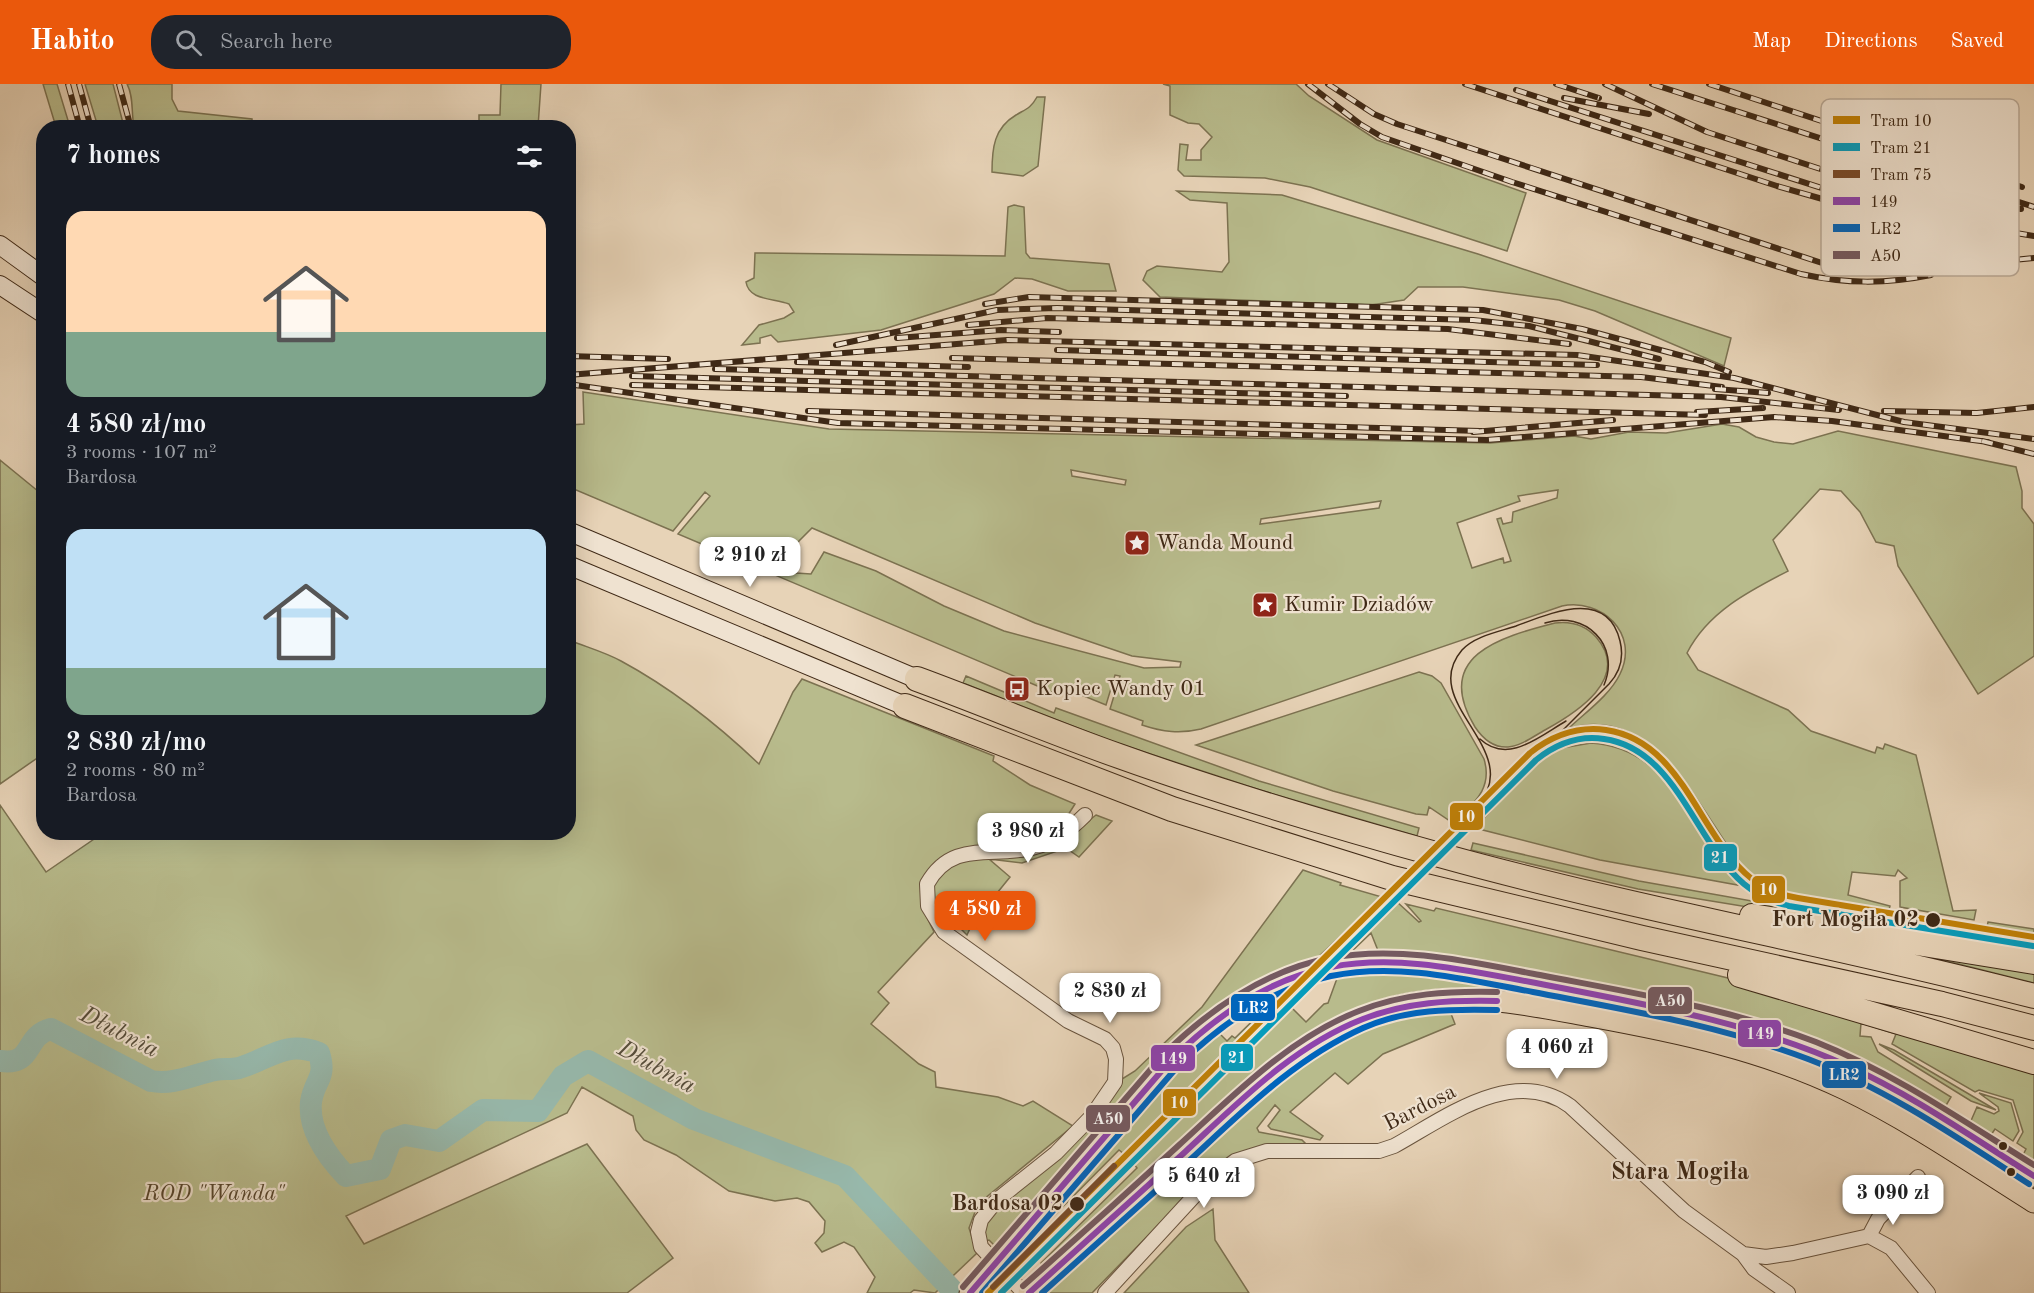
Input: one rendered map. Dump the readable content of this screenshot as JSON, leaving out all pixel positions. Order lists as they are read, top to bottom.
{
  "streets": {
    "street": ["Bardosa"]
  },
  "districts": ["Stara Mogiła"],
  "water": ["Dłubnia"],
  "parks": ["ROD \"Wanda\""],
  "places": {
    "place": ["Wanda Mound", "Kumir Dziadów"],
    "bus stop": ["Kopiec Wandy 01"],
    "other": ["Fort Mogiła 02", "Bardosa 02"]
  },
  "lines": [
    "tram line 10",
    "tram line 21",
    "transit line A50",
    "transit line 149",
    "transit line LR2",
    "tram line 75"
  ],
  "legend": [
    "Tram 10",
    "Tram 21",
    "Tram 75",
    "149",
    "LR2",
    "A50"
  ],
  "page": {
    "header": "Habito",
    "search": "Search here",
    "nav": ["Map", "Directions", "Saved"],
    "heading": "7 homes",
    "list": [
      {
        "name": "4 580 zł/mo",
        "note": "3 rooms · 107 m² · Bardosa"
      },
      {
        "name": "2 830 zł/mo",
        "note": "2 rooms · 80 m² · Bardosa"
      }
    ],
    "price": [
      "2 910 zł",
      "3 980 zł",
      "4 580 zł",
      "2 830 zł",
      "4 060 zł",
      "5 640 zł",
      "3 090 zł"
    ]
  }
}
